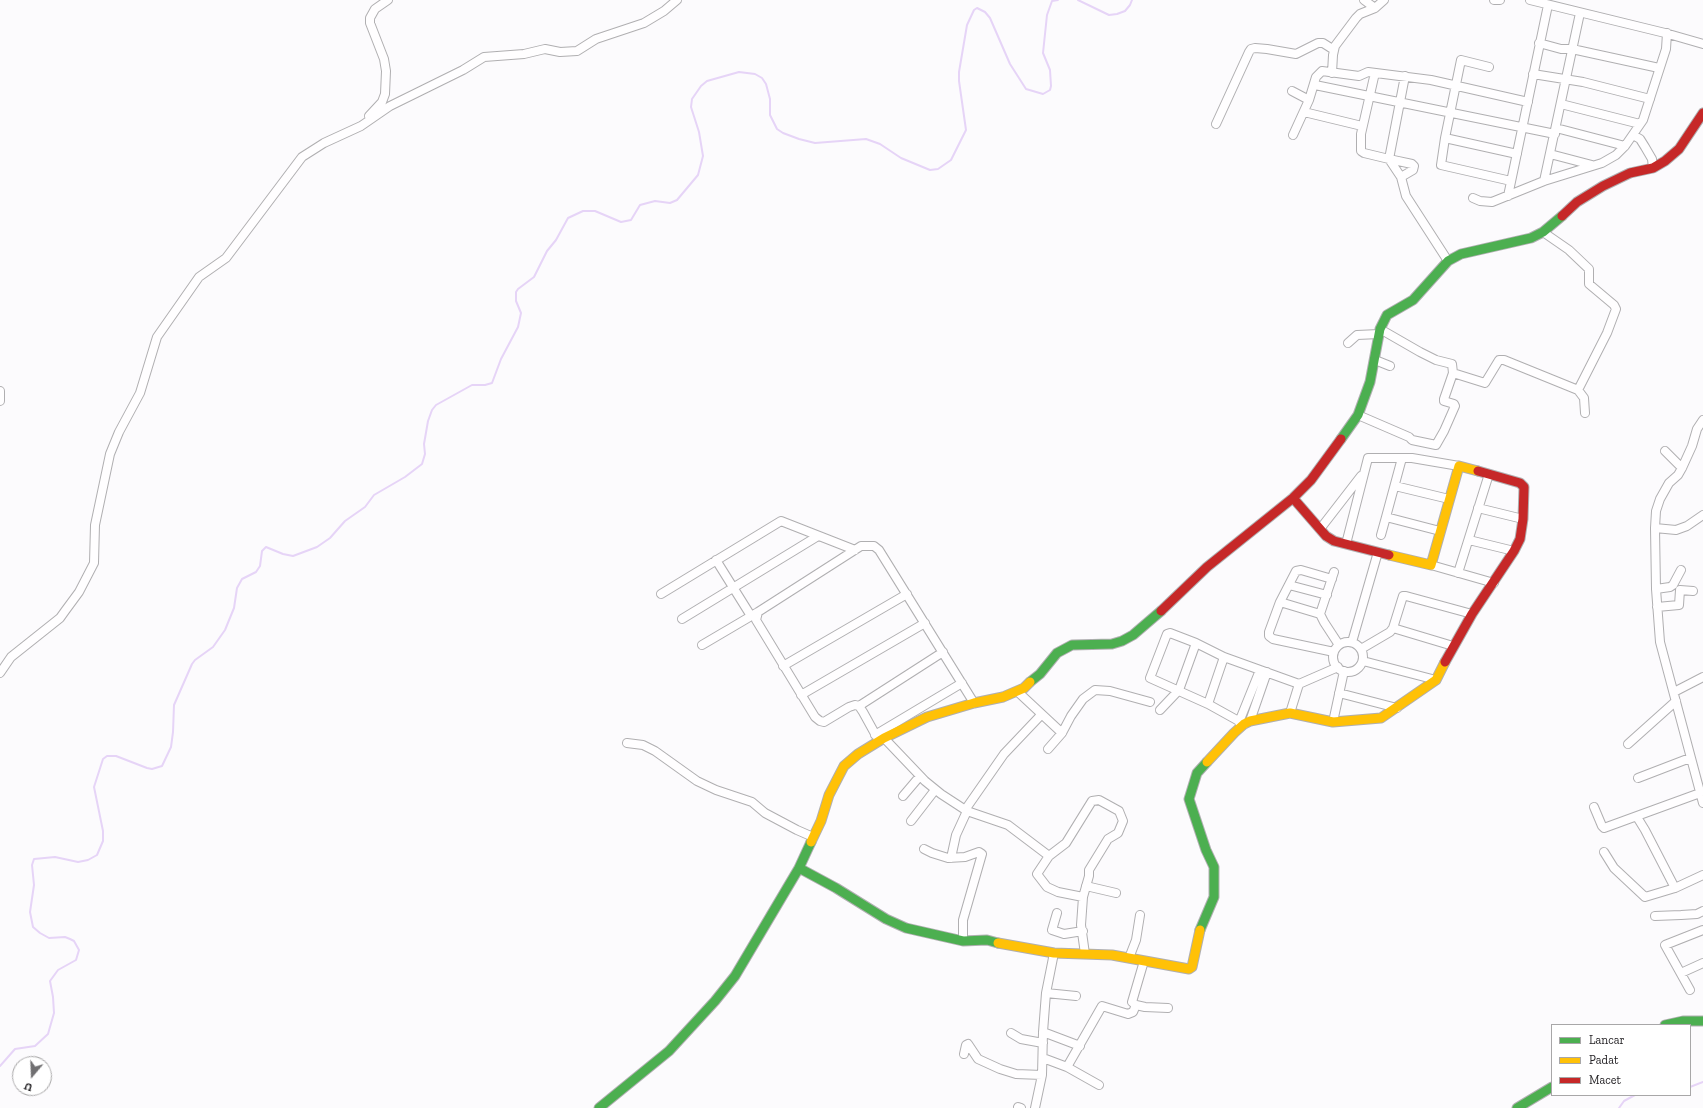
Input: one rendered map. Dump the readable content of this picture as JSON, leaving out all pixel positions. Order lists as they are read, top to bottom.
{
  "legend": ["Lancar", "Padat", "Macet"],
  "north": "bottom"
}
